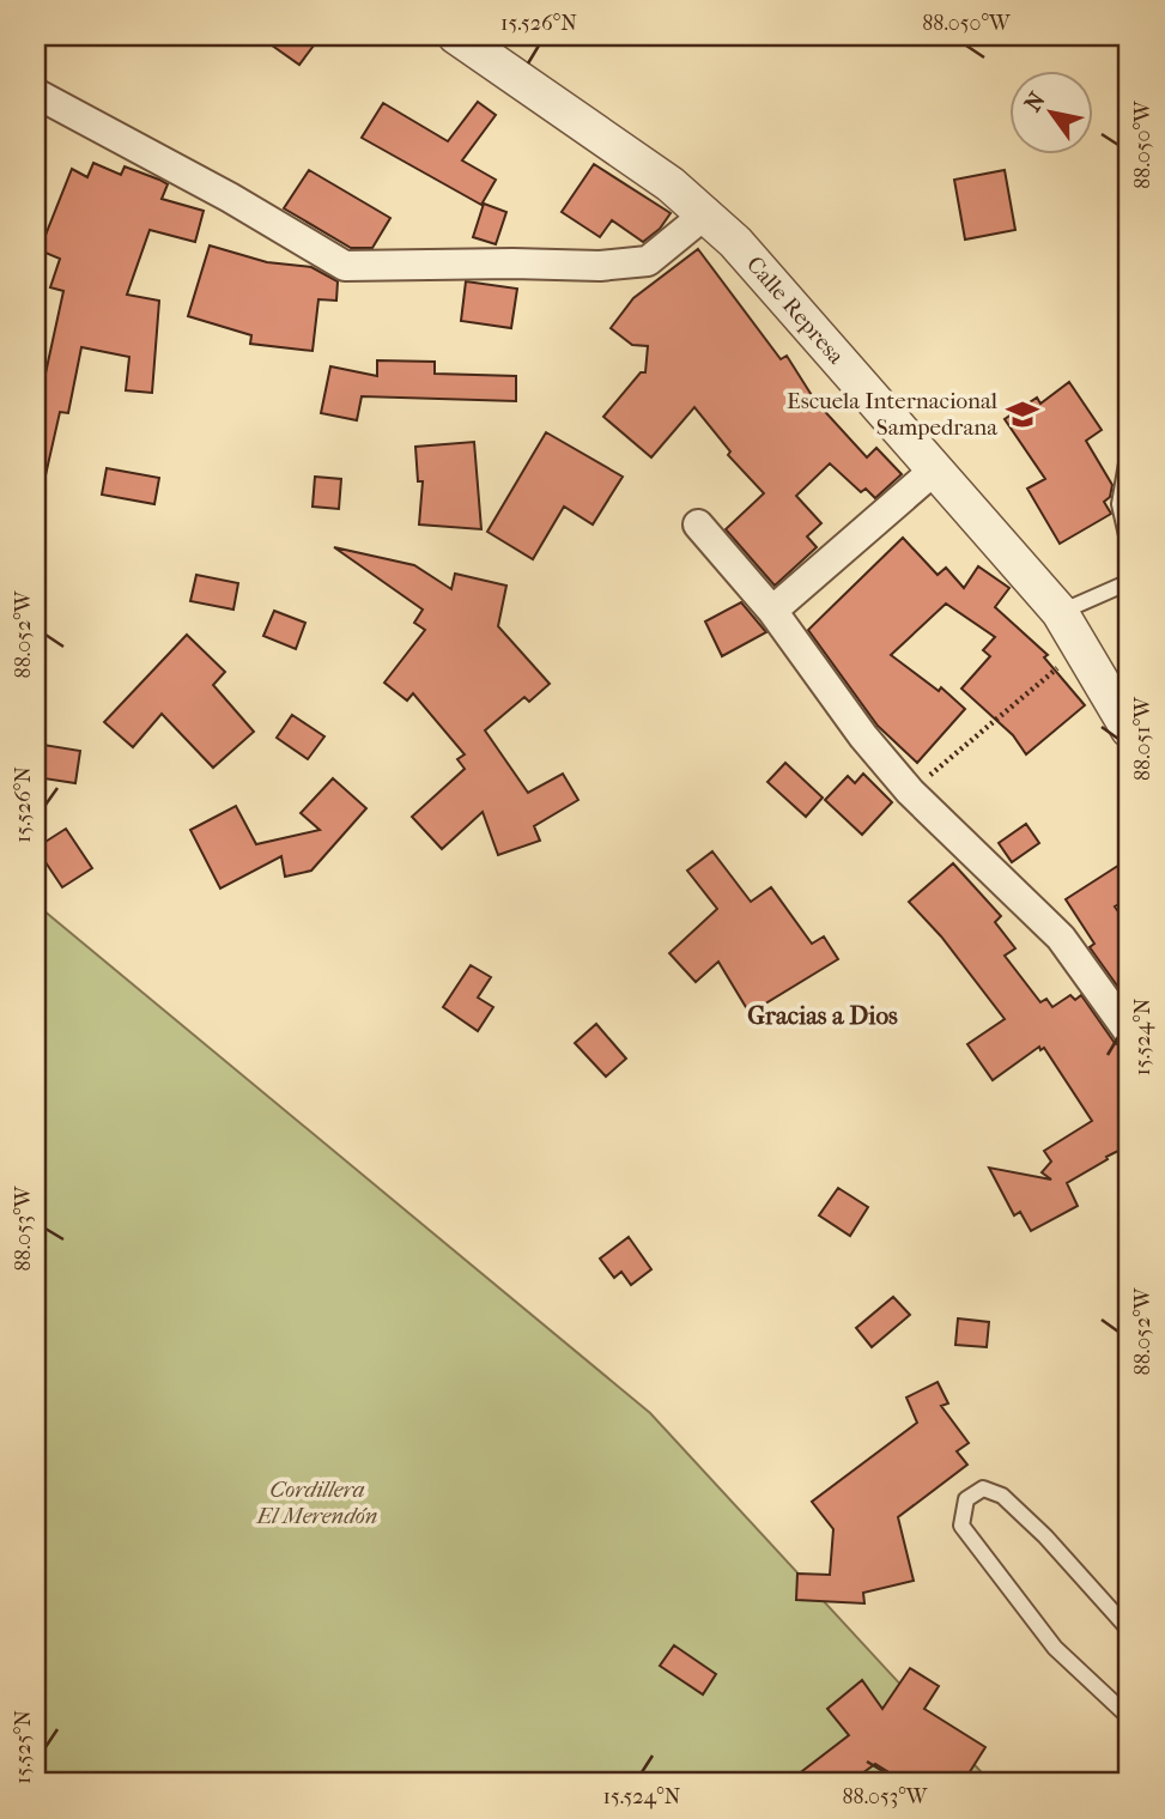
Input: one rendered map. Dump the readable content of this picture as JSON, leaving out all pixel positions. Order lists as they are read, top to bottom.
{
  "streets": {
    "street": ["Calle Represa"]
  },
  "districts": ["Gracias a Dios"],
  "parks": ["Cordillera El Merendón"],
  "places": {
    "school or university": ["Escuela Internacional Sampedrana"]
  },
  "north": "top left",
  "coordinates": [
    "15.526°N",
    "88.050°W",
    "88.052°W",
    "88.051°W",
    "15.524°N",
    "88.053°W",
    "15.525°N"
  ]
}
